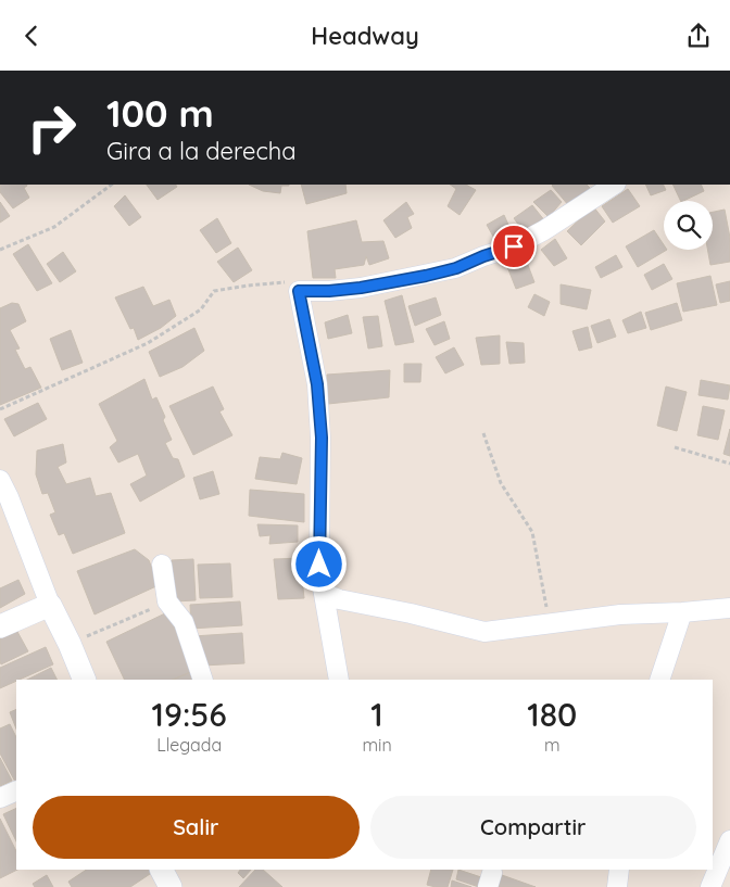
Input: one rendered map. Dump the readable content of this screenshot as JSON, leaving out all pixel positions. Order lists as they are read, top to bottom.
{
  "page": {
    "header": "Headway",
    "turn": ["100 m", "Gira a la derecha"],
    "eta": [
      "19:56",
      "Llegada",
      "1",
      "min",
      "180",
      "m"
    ],
    "buttons": ["Salir", "Compartir"]
  }
}
